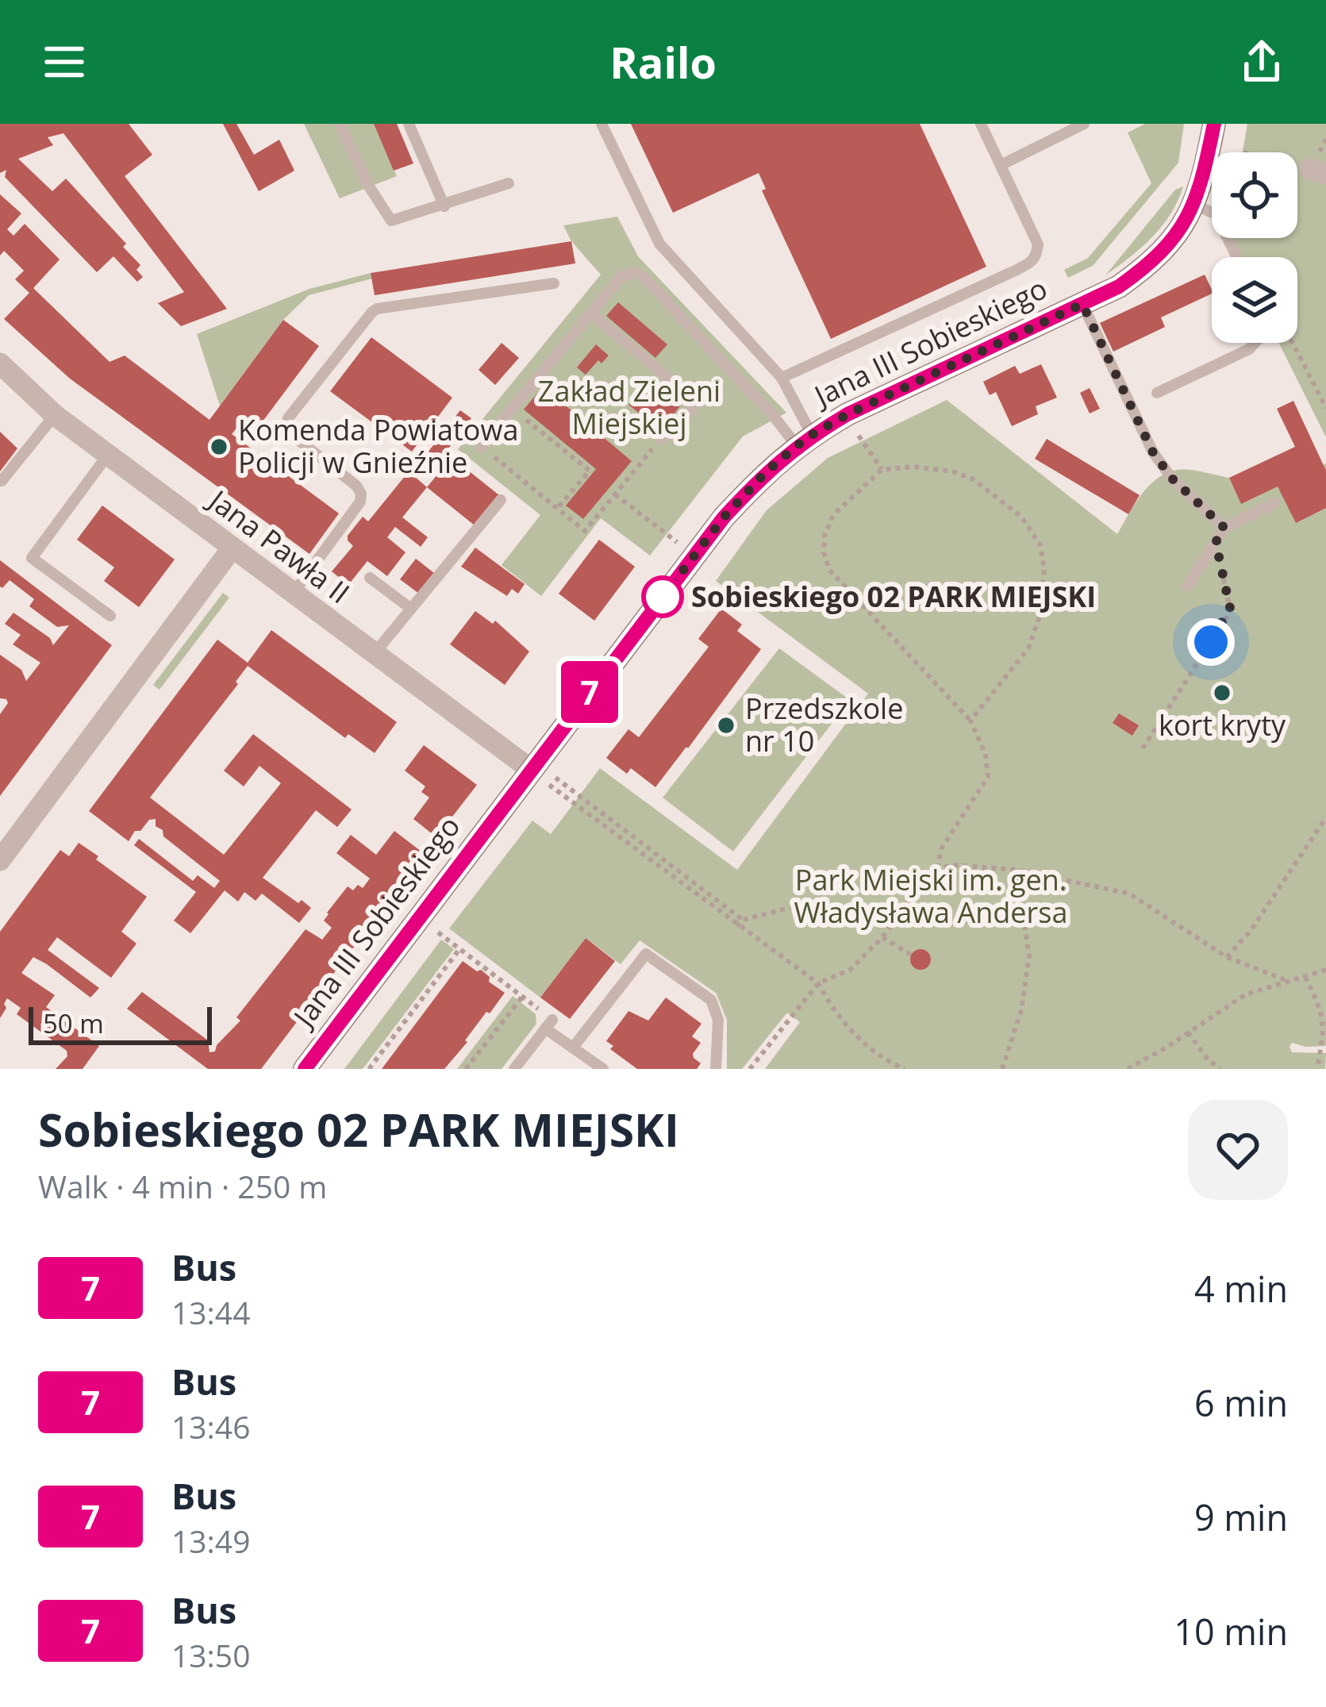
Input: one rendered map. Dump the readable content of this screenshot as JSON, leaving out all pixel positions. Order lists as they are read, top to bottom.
{
  "streets": {
    "street": ["Jana III Sobieskiego", "Jana Pawła II"]
  },
  "crossings": [
    ["Jana III Sobieskiego", "Jana Pawła II"]
  ],
  "parks": ["Zakład Zieleni Miejskiej", "Park Miejski im. gen. Władysława Andersa"],
  "places": [
    "Komenda Powiatowa Policji w Gnieźnie",
    "Sobieskiego 02 PARK MIEJSKI",
    "kort kryty",
    "Przedszkole nr 10"
  ],
  "lines": ["bus line 7"],
  "scale_bar": "50 m",
  "page": {
    "header": "Railo",
    "on_map": "7",
    "scale": "50 m",
    "heading": ["Sobieskiego 02 PARK MIEJSKI", "Walk · 4 min · 250 m"],
    "list": [
      {
        "mark": "7",
        "name": "Bus",
        "note": "13:44",
        "value": "4 min"
      },
      {
        "mark": "7",
        "name": "Bus",
        "note": "13:46",
        "value": "6 min"
      },
      {
        "mark": "7",
        "name": "Bus",
        "note": "13:49",
        "value": "9 min"
      },
      {
        "mark": "7",
        "name": "Bus",
        "note": "13:50",
        "value": "10 min"
      }
    ]
  }
}
